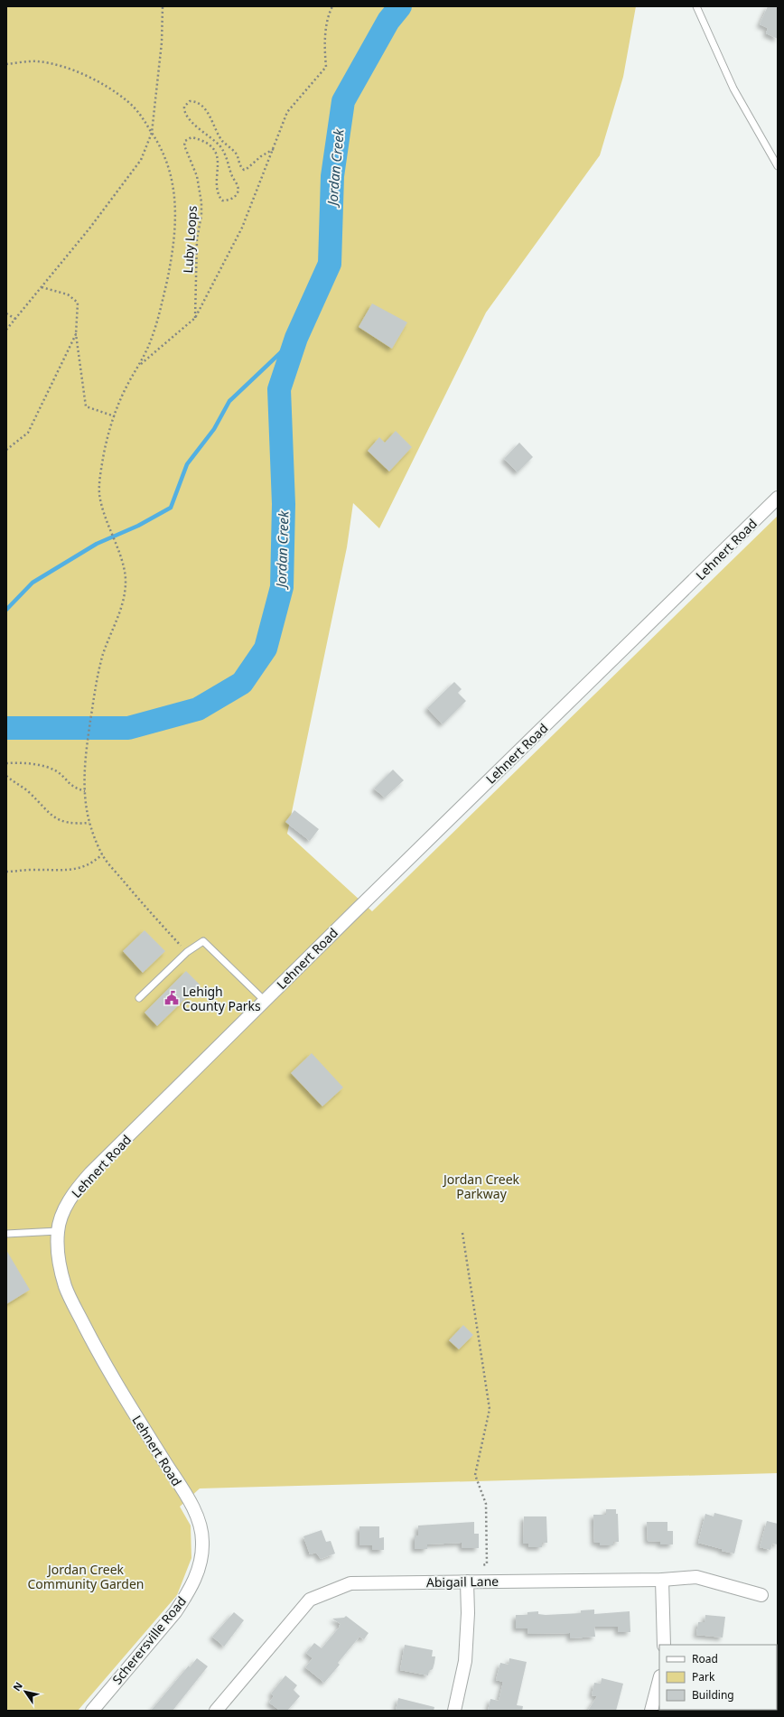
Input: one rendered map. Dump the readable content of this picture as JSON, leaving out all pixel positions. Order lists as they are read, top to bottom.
{
  "streets": {
    "street": ["Lehnert Road", "Abigail Lane", "Scherersville Road"],
    "path": ["Luby Loops"]
  },
  "crossings": [
    ["Lehnert Road", "Scherersville Road"]
  ],
  "water": ["Jordan Creek"],
  "parks": ["Jordan Creek Parkway", "Jordan Creek Community Garden"],
  "places": {
    "public building": ["Lehigh County Parks"]
  },
  "legend": ["Road", "Park", "Building"],
  "north": "top left"
}
